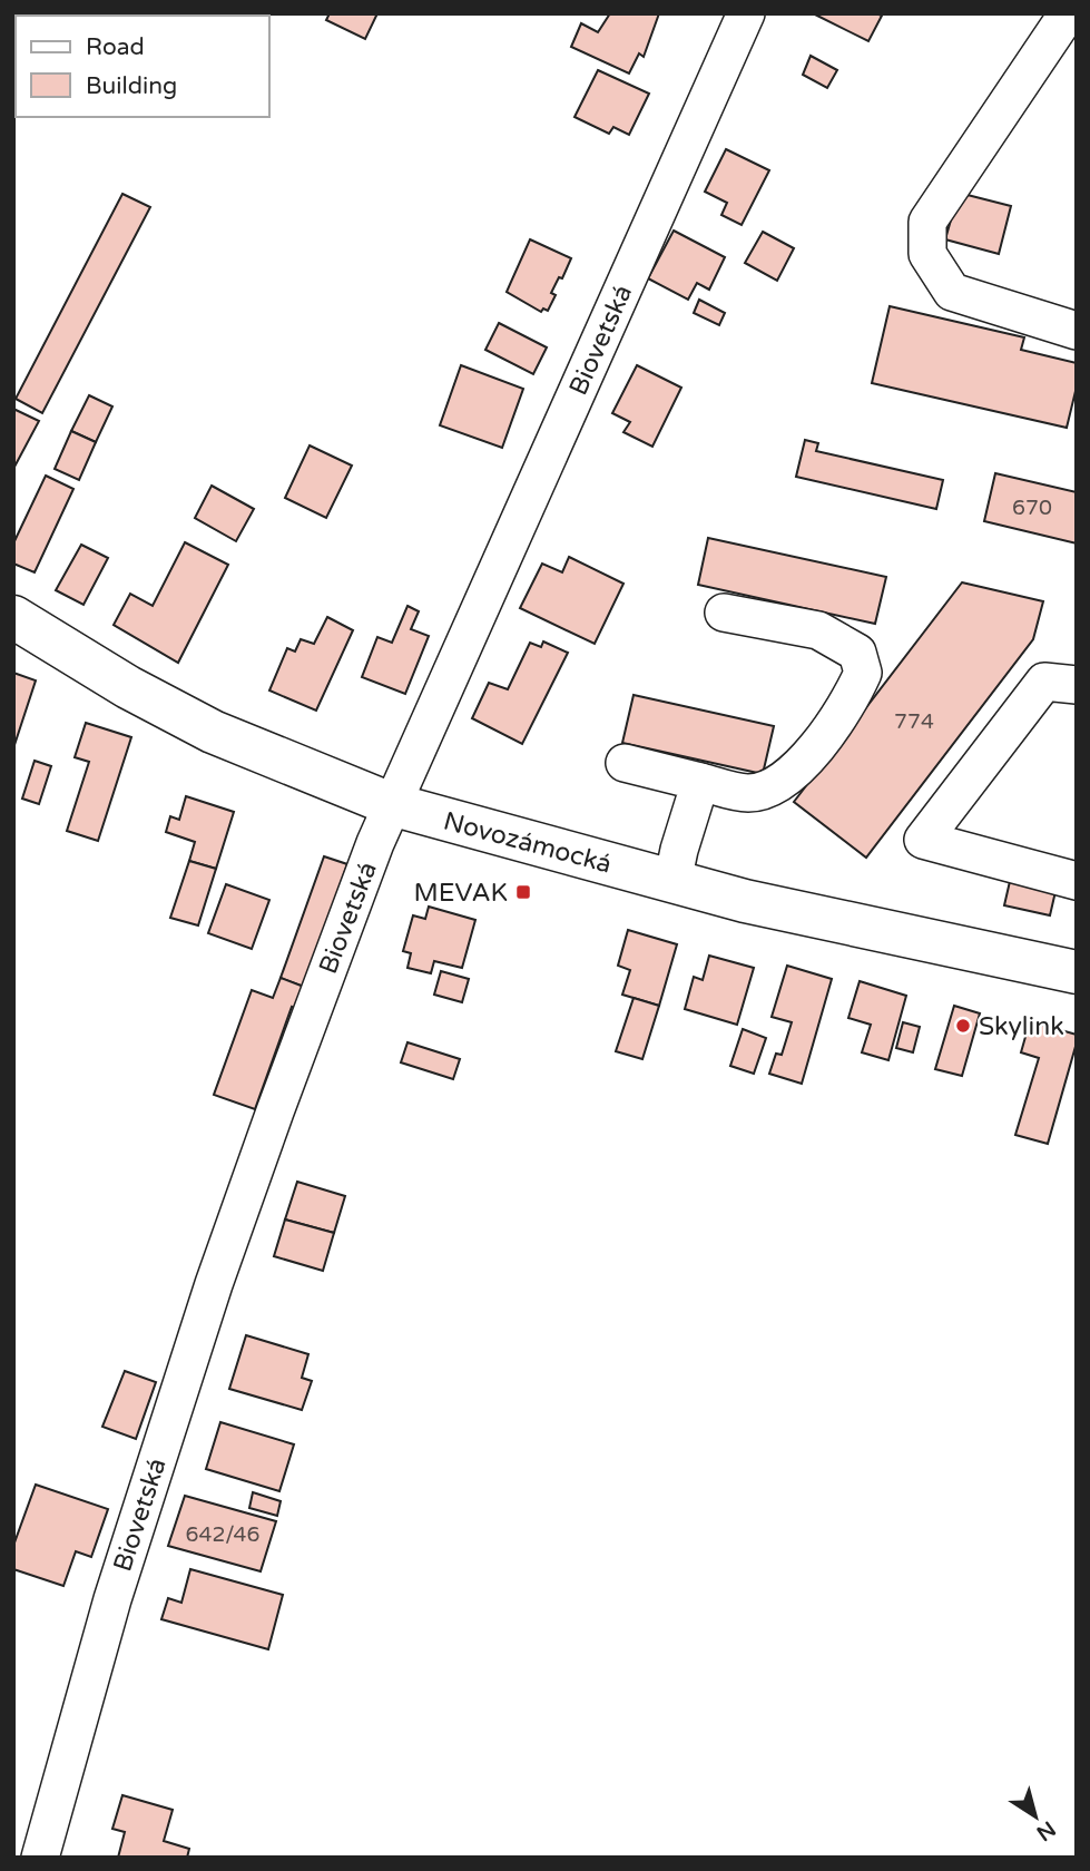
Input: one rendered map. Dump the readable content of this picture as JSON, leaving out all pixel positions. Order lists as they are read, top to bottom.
{
  "streets": {
    "main road": ["Novozámocká"],
    "street": ["Biovetská"]
  },
  "crossings": [
    ["Biovetská", "Novozámocká"]
  ],
  "places": {
    "transit": ["MEVAK"],
    "other": ["Skylink"]
  },
  "house_numbers": ["670", "774", "642/46"],
  "legend": ["Road", "Building"],
  "north": "bottom right"
}
